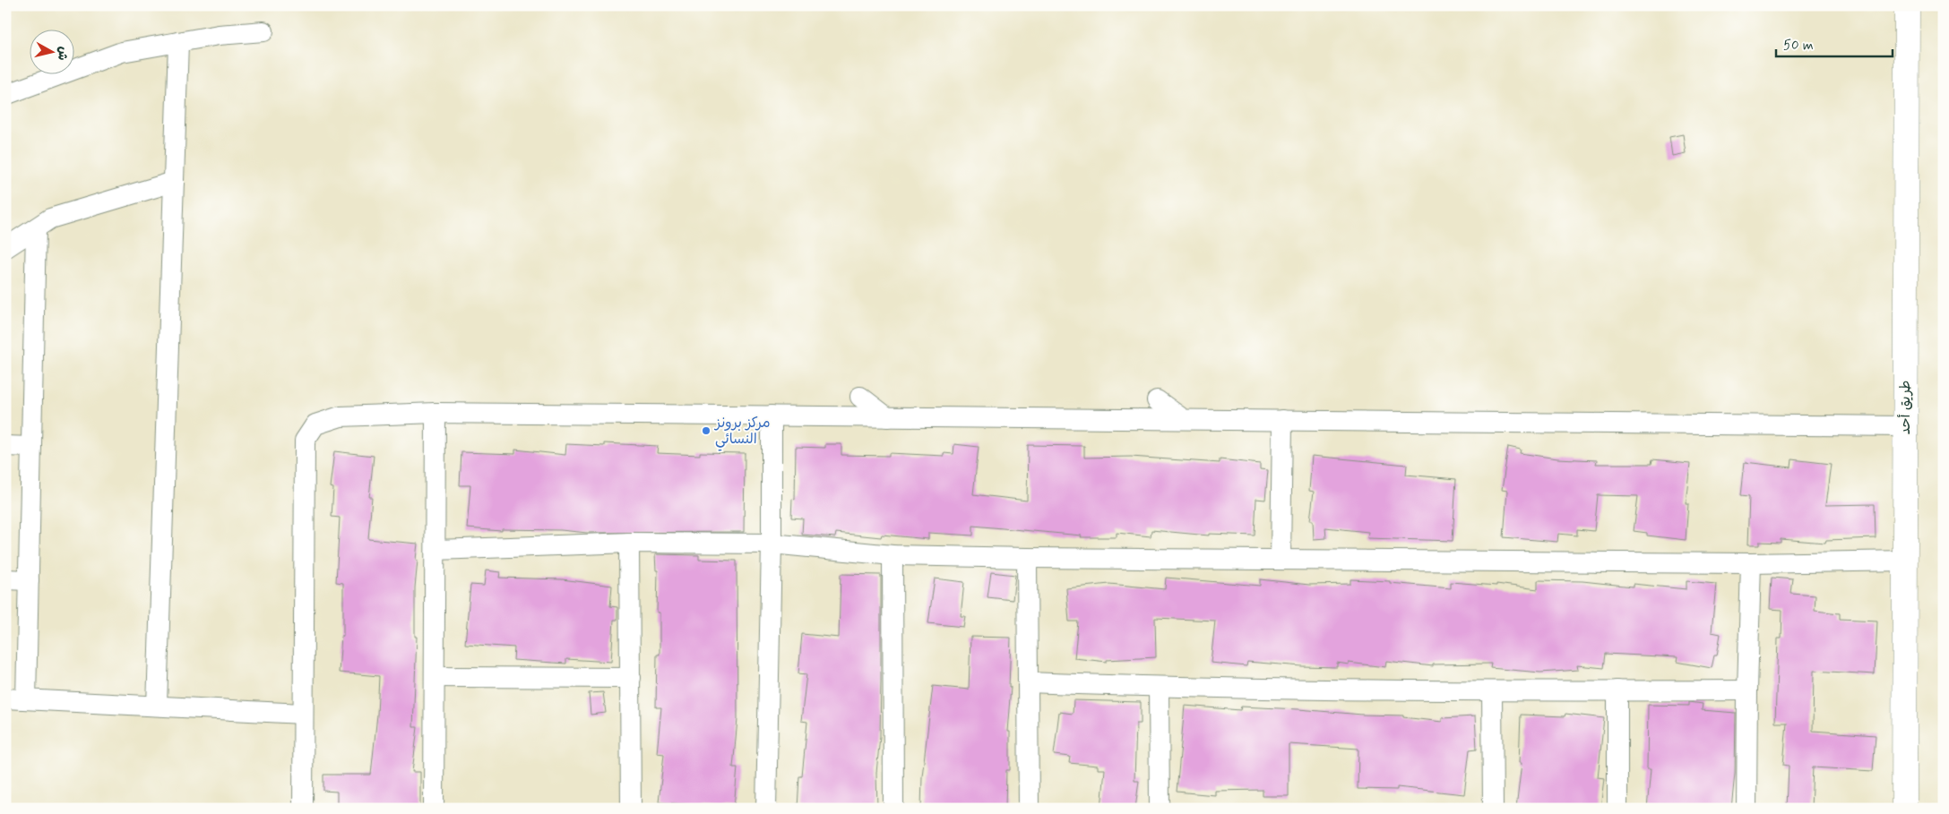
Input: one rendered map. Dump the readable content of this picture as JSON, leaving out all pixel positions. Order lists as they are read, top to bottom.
{
  "streets": {
    "main road": ["طريق أحد"]
  },
  "places": ["مركز برونز النسائي"],
  "scale_bar": "50 m",
  "north": "right"
}
